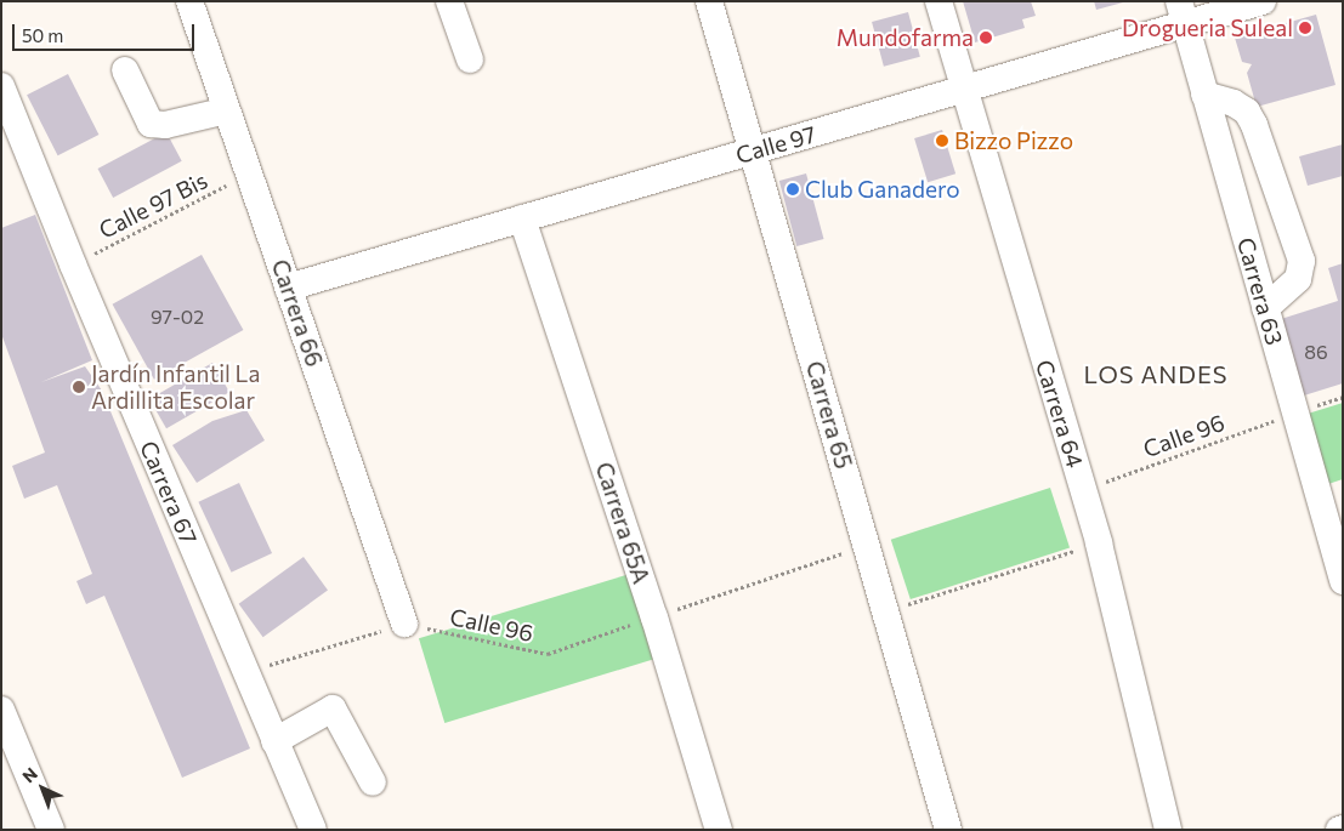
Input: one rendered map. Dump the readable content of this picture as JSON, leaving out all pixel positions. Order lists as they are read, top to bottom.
{
  "streets": {
    "street": [
      "Calle 97",
      "Carrera 63",
      "Carrera 66",
      "Carrera 64",
      "Carrera 65",
      "Carrera 67",
      "Carrera 65A"
    ],
    "path": ["Calle 97 Bis", "Calle 96"]
  },
  "crossings": [
    ["Calle 97", "Carrera 63"],
    ["Calle 97", "Carrera 66"],
    ["Calle 97", "Carrera 64"],
    ["Calle 97", "Carrera 65"],
    ["Calle 97", "Carrera 65A"],
    ["Calle 97 Bis", "Carrera 66"],
    ["Calle 97 Bis", "Carrera 67"],
    ["Carrera 63", "Calle 96"],
    ["Carrera 66", "Calle 96"],
    ["Carrera 64", "Calle 96"],
    ["Carrera 65", "Calle 96"],
    ["Calle 96", "Carrera 67"],
    ["Calle 96", "Carrera 65A"]
  ],
  "districts": ["LOS ANDES"],
  "places": [
    "Drogueria Suleal",
    "Mundofarma",
    "Bizzo Pizzo",
    "Club Ganadero",
    "Jardín Infantil La Ardillita Escolar"
  ],
  "house_numbers": ["97-02", "86"],
  "scale_bar": "50 m",
  "north": "top left"
}
